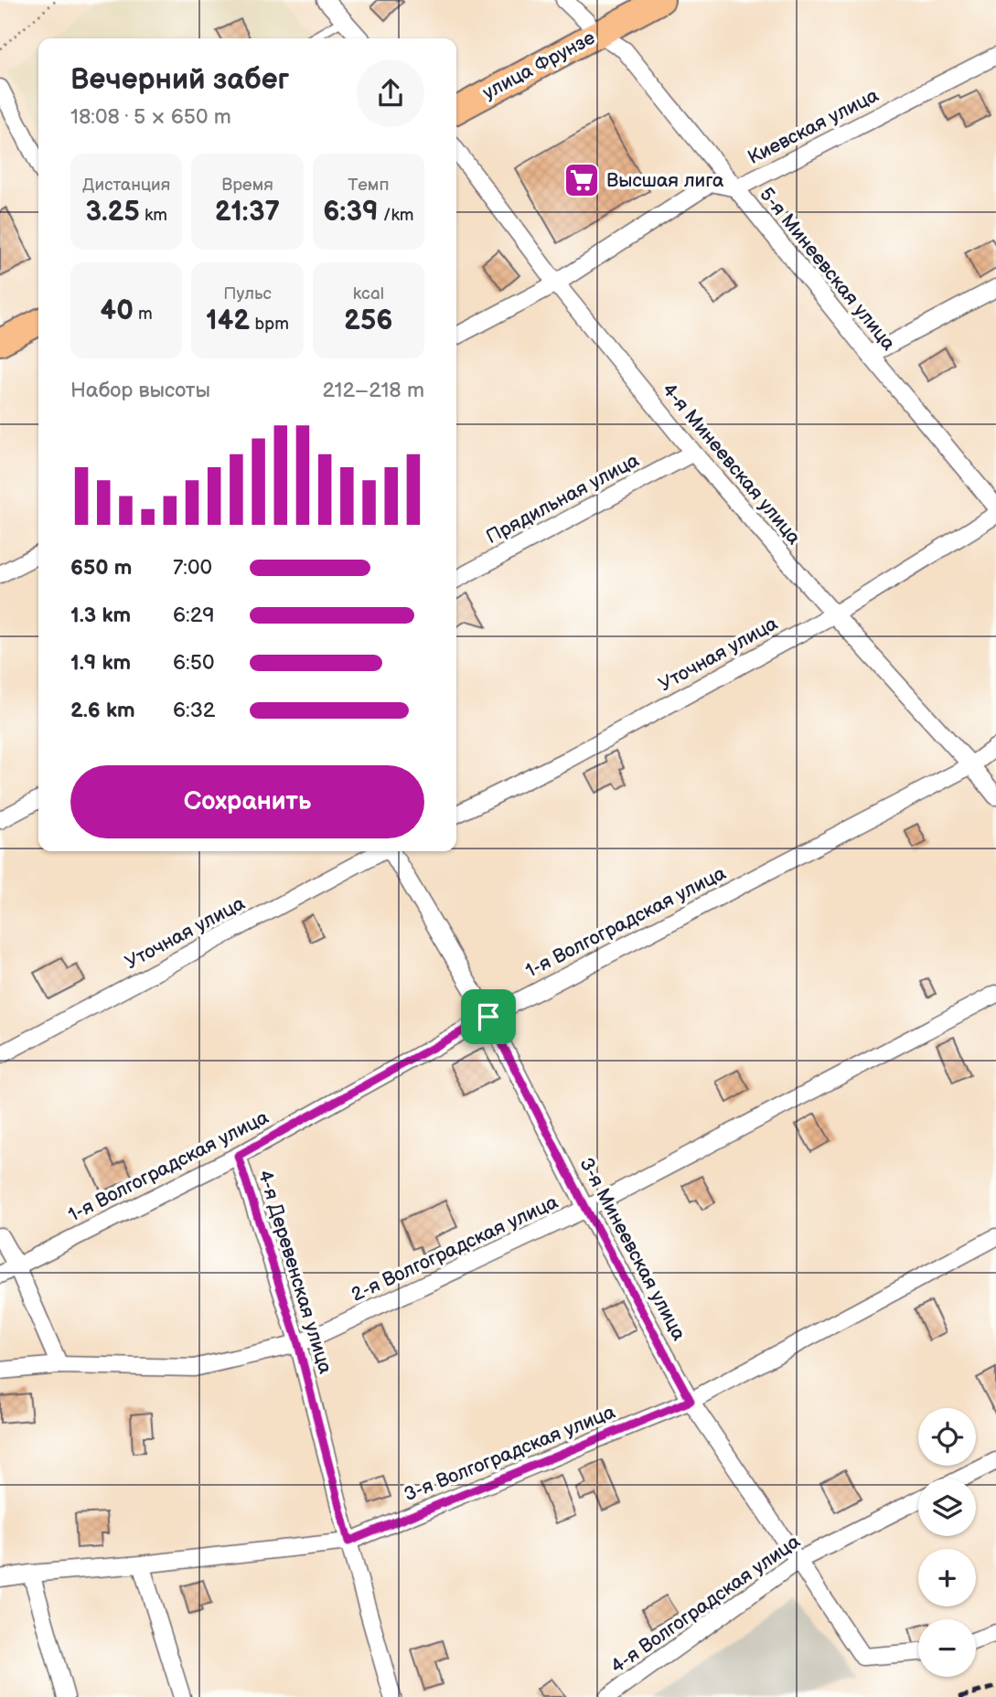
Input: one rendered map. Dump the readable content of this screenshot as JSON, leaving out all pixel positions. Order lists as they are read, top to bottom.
{
  "streets": {
    "highway": ["улица Фрунзе"],
    "street": [
      "Киевская улица",
      "5-я Минеевская улица",
      "4-я Минеевская улица",
      "Прядильная улица",
      "Уточная улица",
      "1-я Волгоградская улица",
      "2-я Волгоградская улица",
      "3-я Минеевская улица",
      "4-я Деревенская улица",
      "3-я Волгоградская улица",
      "4-я Волгоградская улица"
    ]
  },
  "crossings": [
    ["улица Фрунзе", "5-я Минеевская улица"],
    ["Киевская улица", "5-я Минеевская улица"],
    ["Киевская улица", "4-я Минеевская улица"],
    ["4-я Минеевская улица", "Прядильная улица"],
    ["4-я Минеевская улица", "Уточная улица"],
    ["4-я Минеевская улица", "1-я Волгоградская улица"],
    ["1-я Волгоградская улица", "3-я Минеевская улица"],
    ["1-я Волгоградская улица", "4-я Деревенская улица"],
    ["2-я Волгоградская улица", "3-я Минеевская улица"],
    ["2-я Волгоградская улица", "4-я Деревенская улица"],
    ["3-я Минеевская улица", "3-я Волгоградская улица"],
    ["3-я Минеевская улица", "4-я Волгоградская улица"],
    ["4-я Деревенская улица", "3-я Волгоградская улица"]
  ],
  "places": {
    "supermarket": ["Высшая лига"]
  },
  "page": {
    "heading": ["Вечерний забег", "18:08 · 5 × 650 m"],
    "stats": [
      ["Дистанция", "3.25 km"],
      ["Время", "21:37"],
      ["Темп", "6:39 /km"],
      ["40 m"],
      ["Пульс", "142 bpm"],
      ["kcal", "256"]
    ],
    "chart": ["Набор высоты", "212–218 m"],
    "list": [
      {
        "name": "650 m",
        "note": "7:00"
      },
      {
        "name": "1.3 km",
        "note": "6:29"
      },
      {
        "name": "1.9 km",
        "note": "6:50"
      },
      {
        "name": "2.6 km",
        "note": "6:32"
      }
    ],
    "buttons": "Сохранить",
    "map_buttons": ["+", "−"]
  }
}
